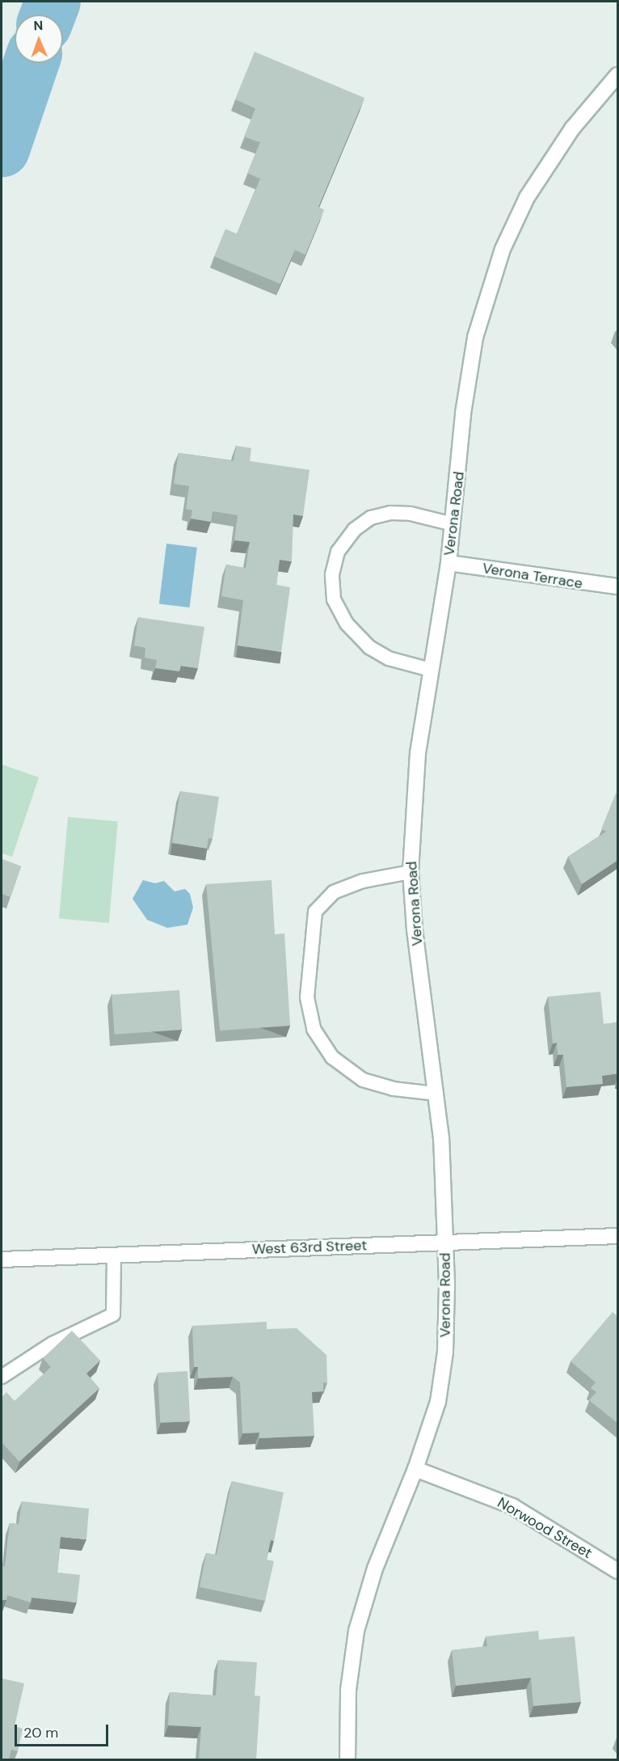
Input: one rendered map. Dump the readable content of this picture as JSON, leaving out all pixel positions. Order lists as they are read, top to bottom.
{
  "streets": {
    "street": [
      "Verona Road",
      "Verona Terrace",
      "West 63rd Street",
      "Norwood Street"
    ]
  },
  "crossings": [
    ["Verona Road", "Verona Terrace"],
    ["Verona Road", "West 63rd Street"],
    ["Verona Road", "Norwood Street"]
  ],
  "scale_bar": "20 m",
  "north": "top"
}
